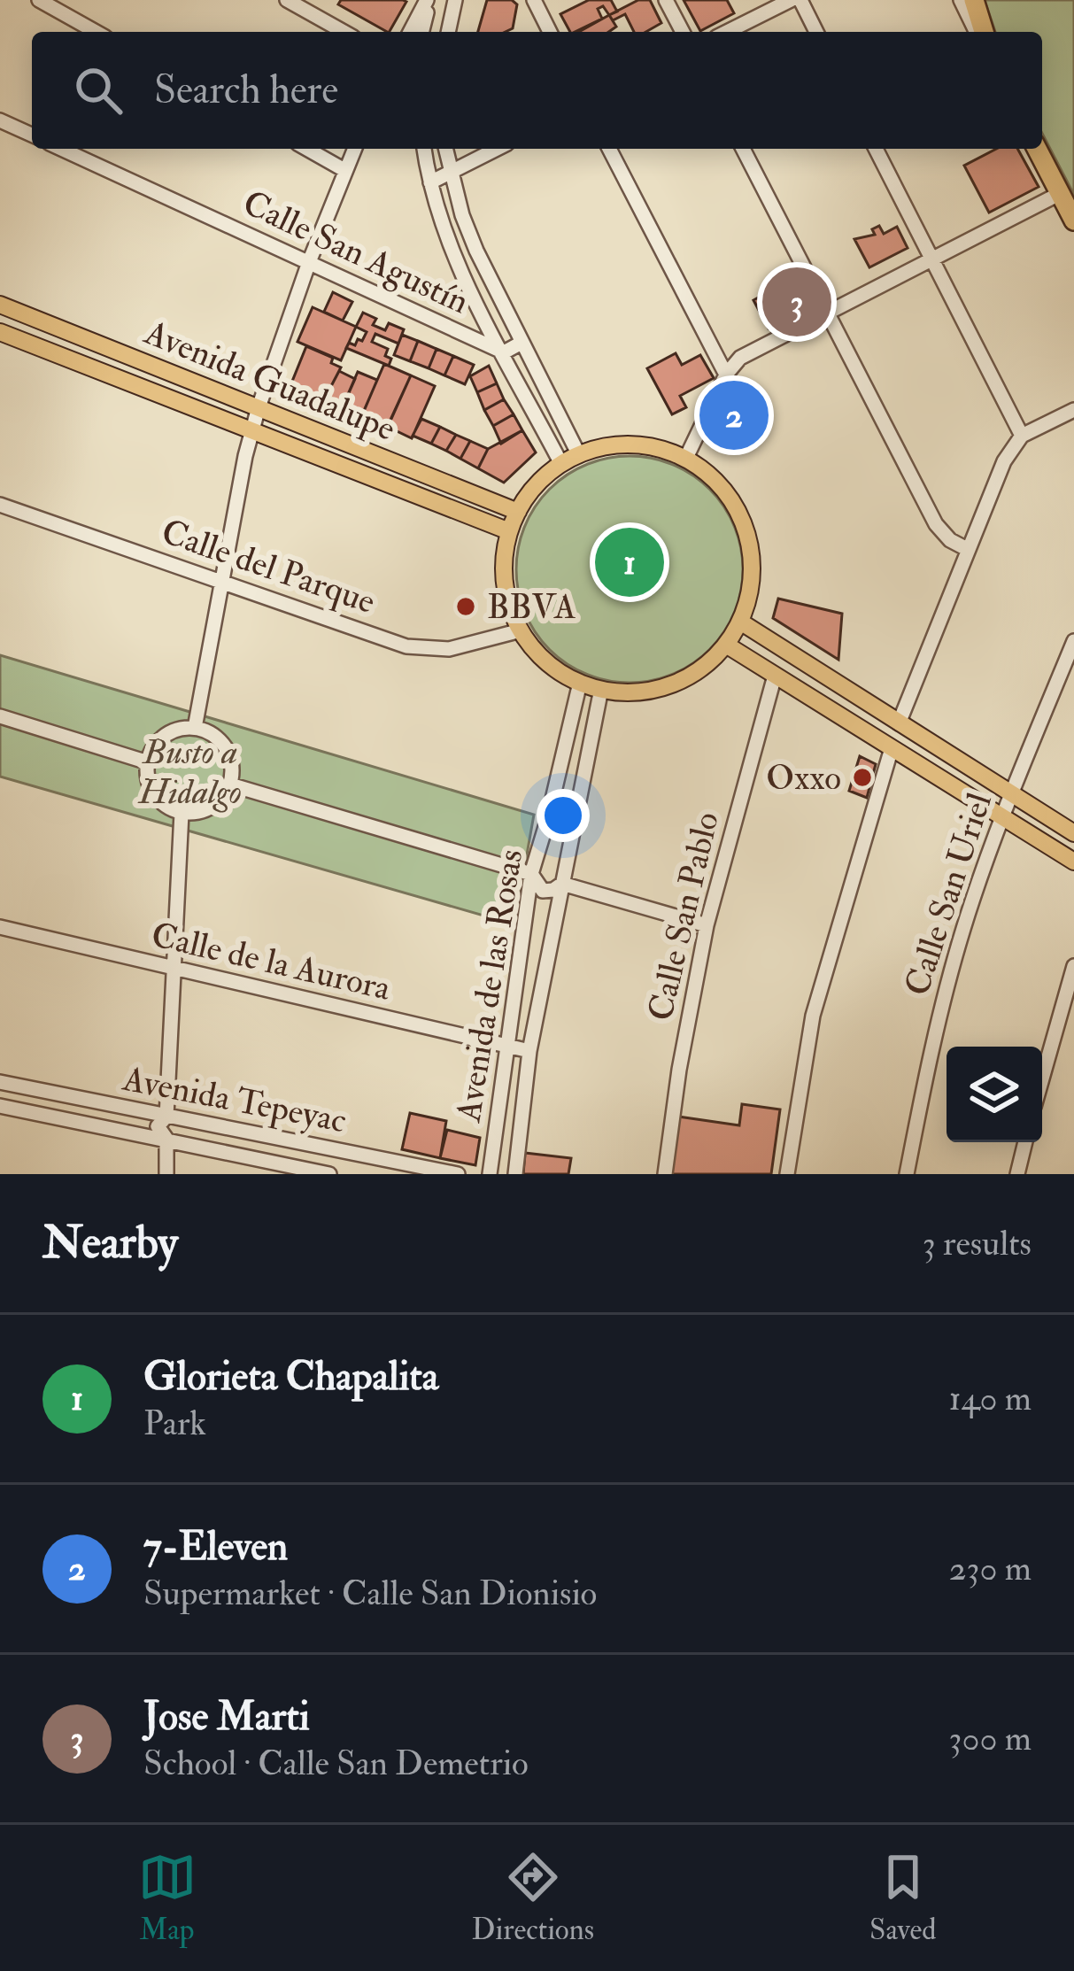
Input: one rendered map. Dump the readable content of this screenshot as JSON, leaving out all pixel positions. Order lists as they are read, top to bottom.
{
  "streets": {
    "main road": ["Avenida Guadalupe"],
    "street": [
      "Calle San Agustín",
      "Calle del Parque",
      "Calle San Uriel",
      "Calle San Pablo",
      "Calle de la Aurora",
      "Avenida de las Rosas",
      "Avenida Tepeyac"
    ]
  },
  "crossings": [
    ["Avenida Guadalupe", "Calle del Parque"],
    ["Avenida Guadalupe", "Avenida de las Rosas"],
    ["Calle del Parque", "Avenida de las Rosas"],
    ["Calle de la Aurora", "Avenida de las Rosas"]
  ],
  "parks": ["Busto a Hidalgo"],
  "places": ["BBVA", "Oxxo"],
  "page": {
    "search": "Search here",
    "pins": ["3", "2", "1"],
    "heading": ["Nearby", "3 results"],
    "list": [
      {
        "mark": "1",
        "name": "Glorieta Chapalita",
        "note": "Park",
        "value": "140 m"
      },
      {
        "mark": "2",
        "name": "7-Eleven",
        "note": "Supermarket · Calle San Dionisio",
        "value": "230 m"
      },
      {
        "mark": "3",
        "name": "Jose Marti",
        "note": "School · Calle San Demetrio",
        "value": "300 m"
      }
    ],
    "nav": ["Map", "Directions", "Saved"]
  }
}
